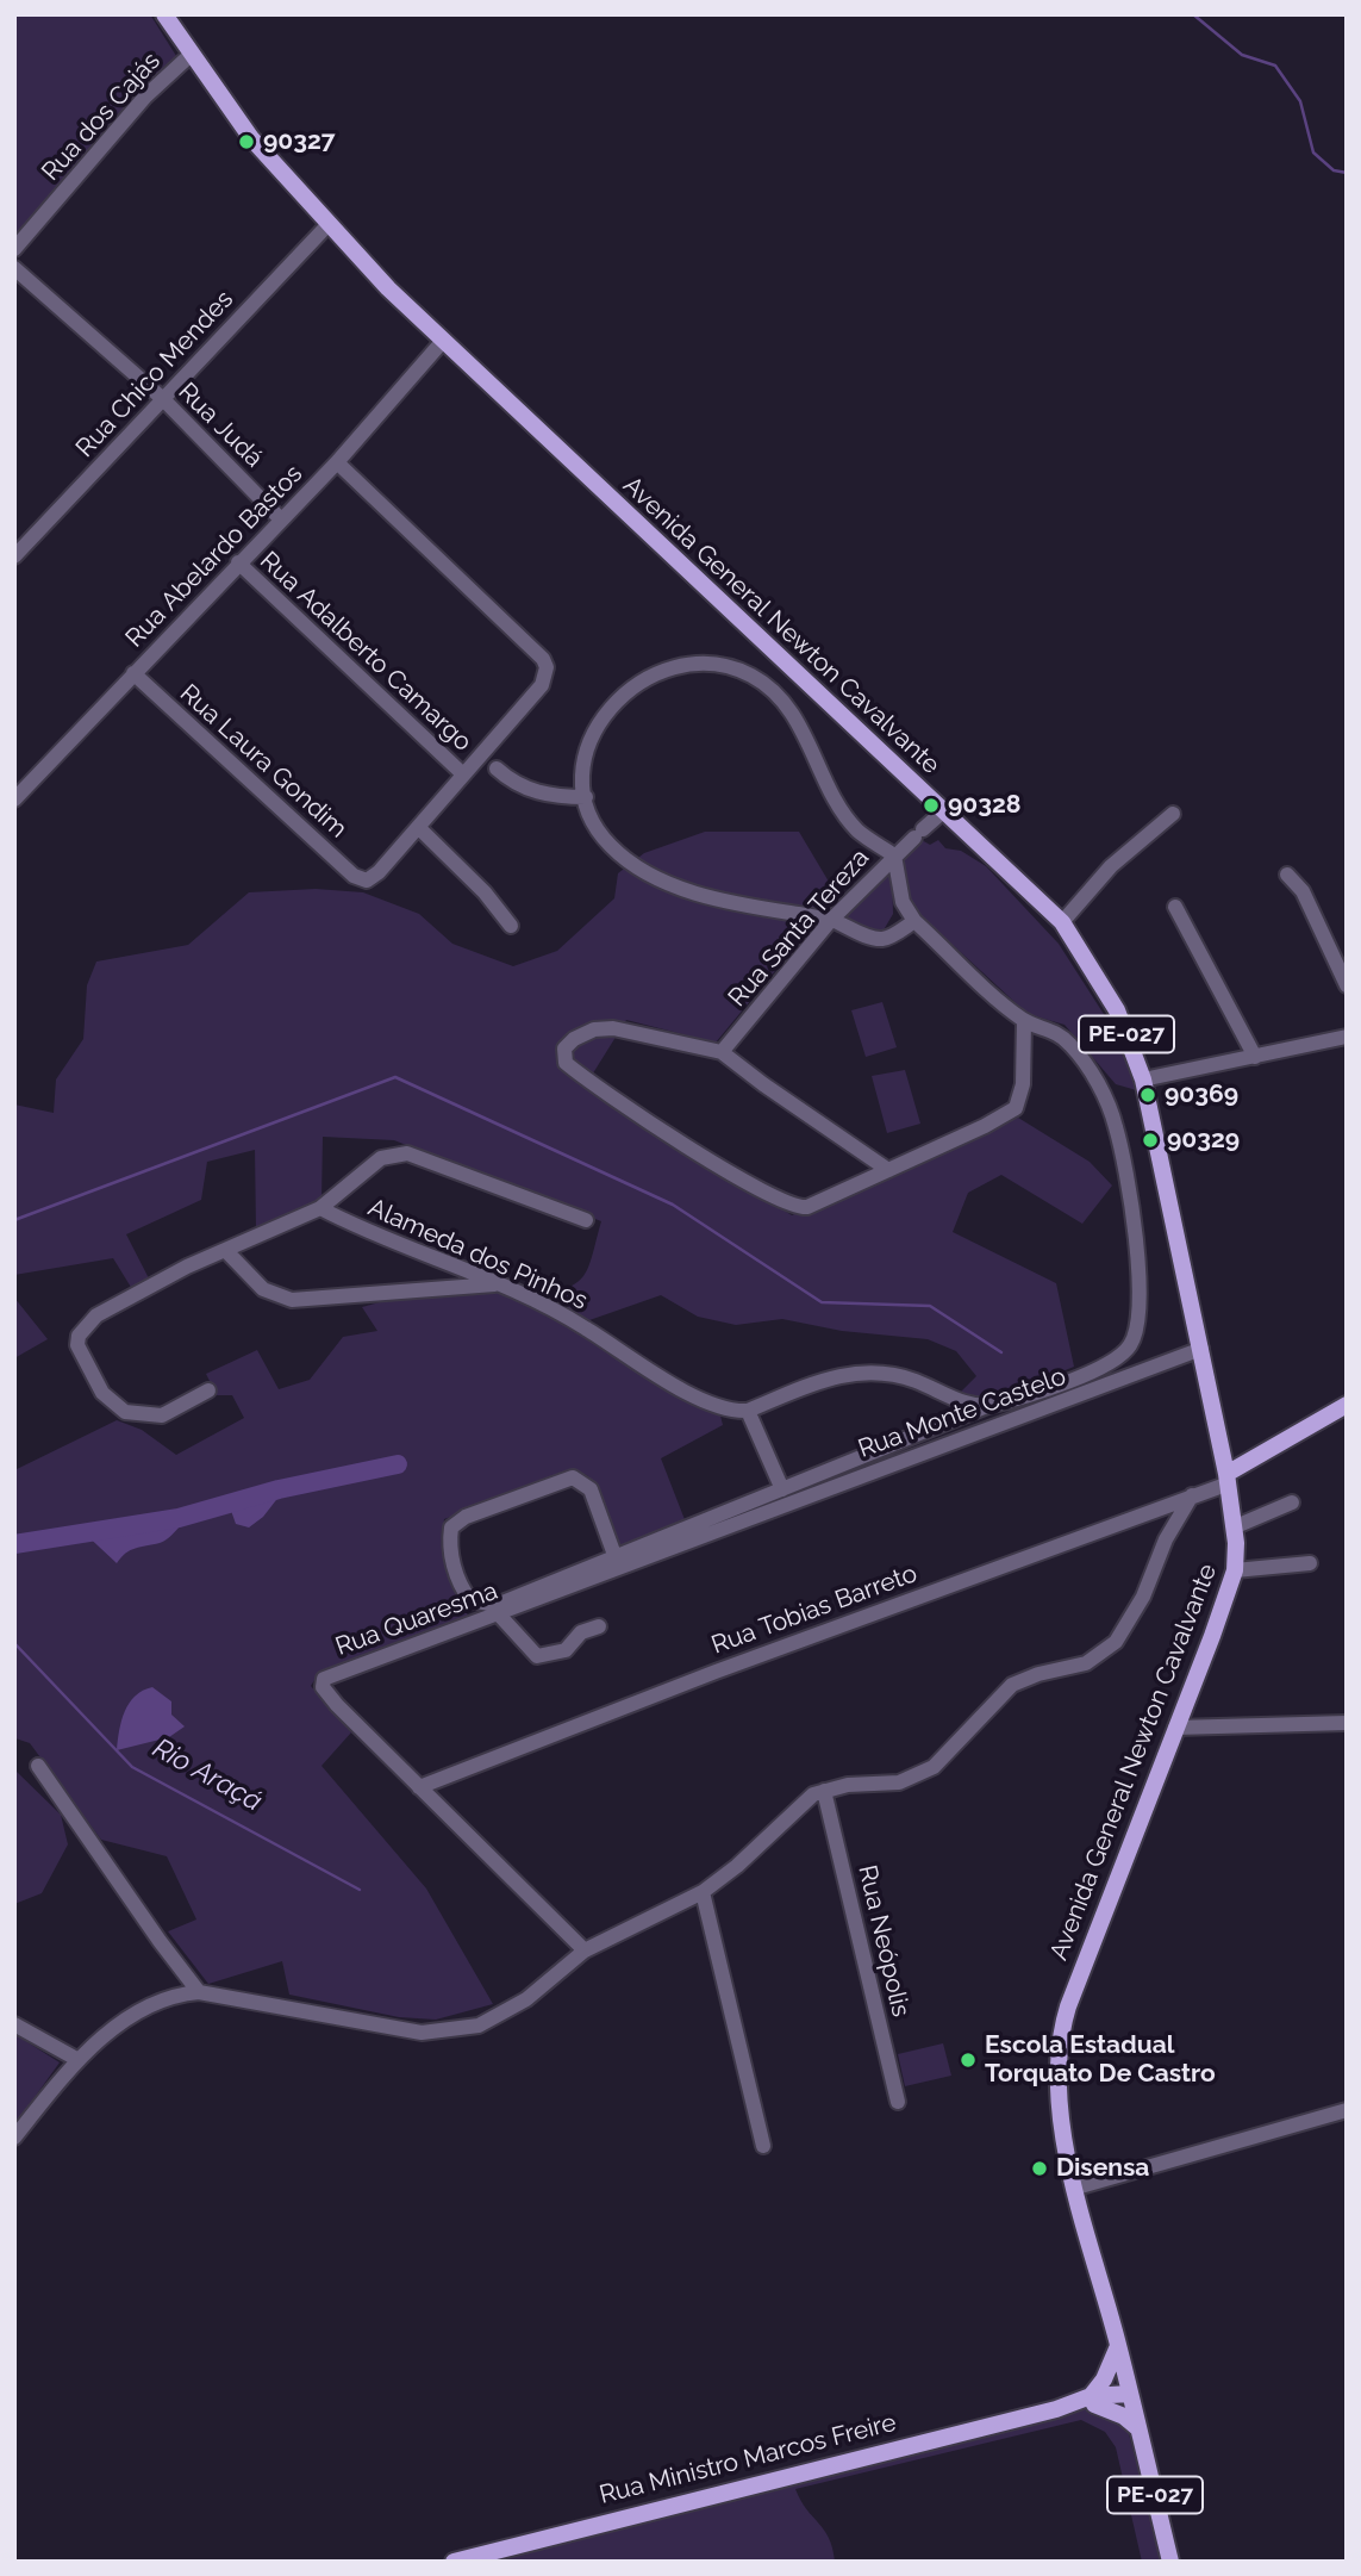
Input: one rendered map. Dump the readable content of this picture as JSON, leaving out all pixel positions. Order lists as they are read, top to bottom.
{
  "streets": {
    "main road": ["Avenida General Newton Cavalvante", "PE-027", "Rua Ministro Marcos Freire"],
    "street": [
      "Rua dos Cajás",
      "Rua Chico Mendes",
      "Rua Judá",
      "Rua Abelardo Bastos",
      "Rua Adalberto Camargo",
      "Rua Laura Gondim",
      "Rua Santa Tereza",
      "Alameda dos Pinhos",
      "Rua Monte Castelo",
      "Rua Tobias Barreto",
      "Rua Quaresma",
      "Rua Neópolis"
    ]
  },
  "crossings": [
    ["Rua dos Cajás", "Avenida General Newton Cavalvante"],
    ["Rua Chico Mendes", "Rua Judá"],
    ["Rua Chico Mendes", "Avenida General Newton Cavalvante"],
    ["Rua Judá", "Rua Abelardo Bastos"],
    ["Rua Abelardo Bastos", "Avenida General Newton Cavalvante"],
    ["Rua Abelardo Bastos", "Rua Adalberto Camargo"],
    ["Rua Abelardo Bastos", "Rua Laura Gondim"],
    ["Avenida General Newton Cavalvante", "Rua Santa Tereza"],
    ["Avenida General Newton Cavalvante", "Rua Monte Castelo"],
    ["Avenida General Newton Cavalvante", "Rua Tobias Barreto"],
    ["Avenida General Newton Cavalvante", "Rua Ministro Marcos Freire"],
    ["Rua Monte Castelo", "Rua Quaresma"],
    ["Rua Tobias Barreto", "Rua Quaresma"]
  ],
  "water": ["Rio Araçá"],
  "places": [
    "90327",
    "90328",
    "90369",
    "90329",
    "Escola Estadual Torquato De Castro",
    "Disensa"
  ]
}
